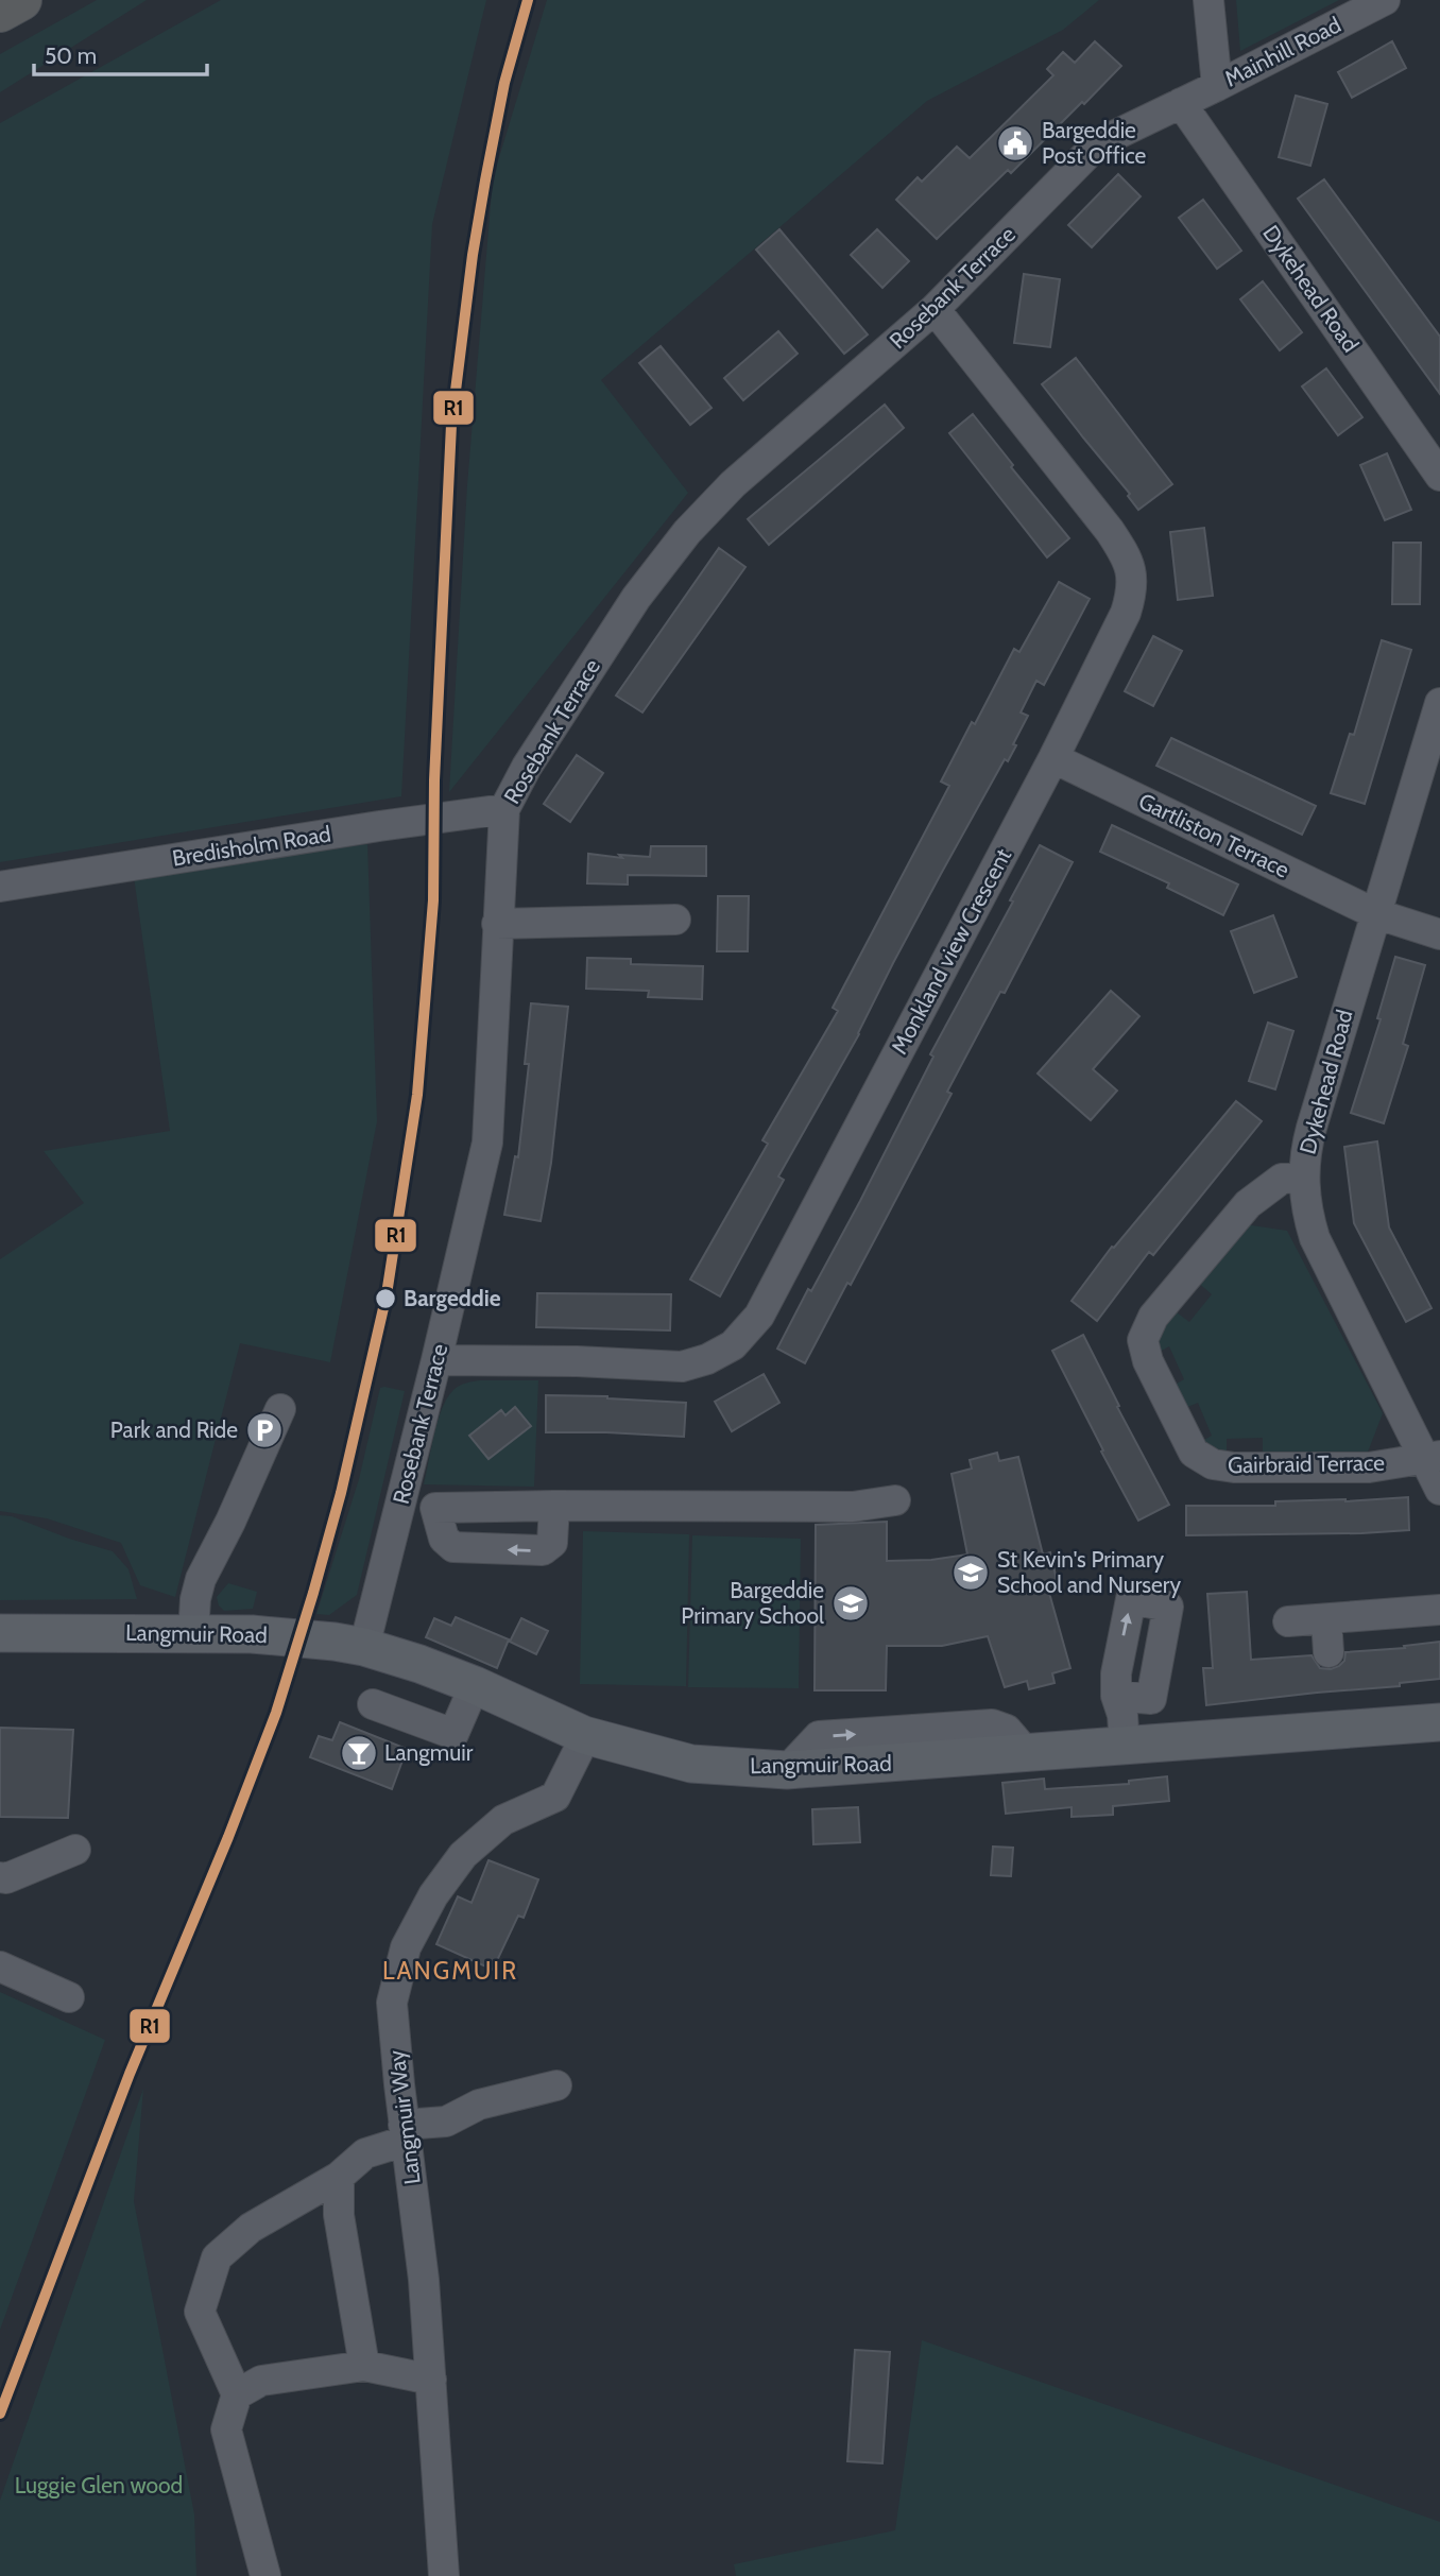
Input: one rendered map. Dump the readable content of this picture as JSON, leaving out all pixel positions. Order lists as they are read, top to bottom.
{
  "streets": {
    "main road": ["Langmuir Road"],
    "street": [
      "Mainhill Road",
      "Rosebank Terrace",
      "Dykehead Road",
      "Gartliston Terrace",
      "Bredisholm Road",
      "Monkland view Crescent",
      "Gairbraid Terrace",
      "Langmuir Way"
    ]
  },
  "crossings": [
    ["Mainhill Road", "Rosebank Terrace"],
    ["Mainhill Road", "Dykehead Road"],
    ["Rosebank Terrace", "Dykehead Road"],
    ["Rosebank Terrace", "Bredisholm Road"],
    ["Rosebank Terrace", "Monkland view Crescent"],
    ["Rosebank Terrace", "Langmuir Road"],
    ["Dykehead Road", "Gartliston Terrace"],
    ["Dykehead Road", "Gairbraid Terrace"],
    ["Gartliston Terrace", "Monkland view Crescent"],
    ["Langmuir Road", "Langmuir Way"]
  ],
  "districts": ["LANGMUIR"],
  "parks": ["Luggie Glen wood"],
  "places": {
    "public building": ["Bargeddie Post Office"],
    "other": ["Bargeddie"],
    "parking": ["Park and Ride"],
    "school or university": ["St Kevin's Primary School and Nursery", "Bargeddie Primary School"],
    "bar": ["Langmuir"]
  },
  "lines": ["transit line R1"],
  "scale_bar": "50 m"
}
